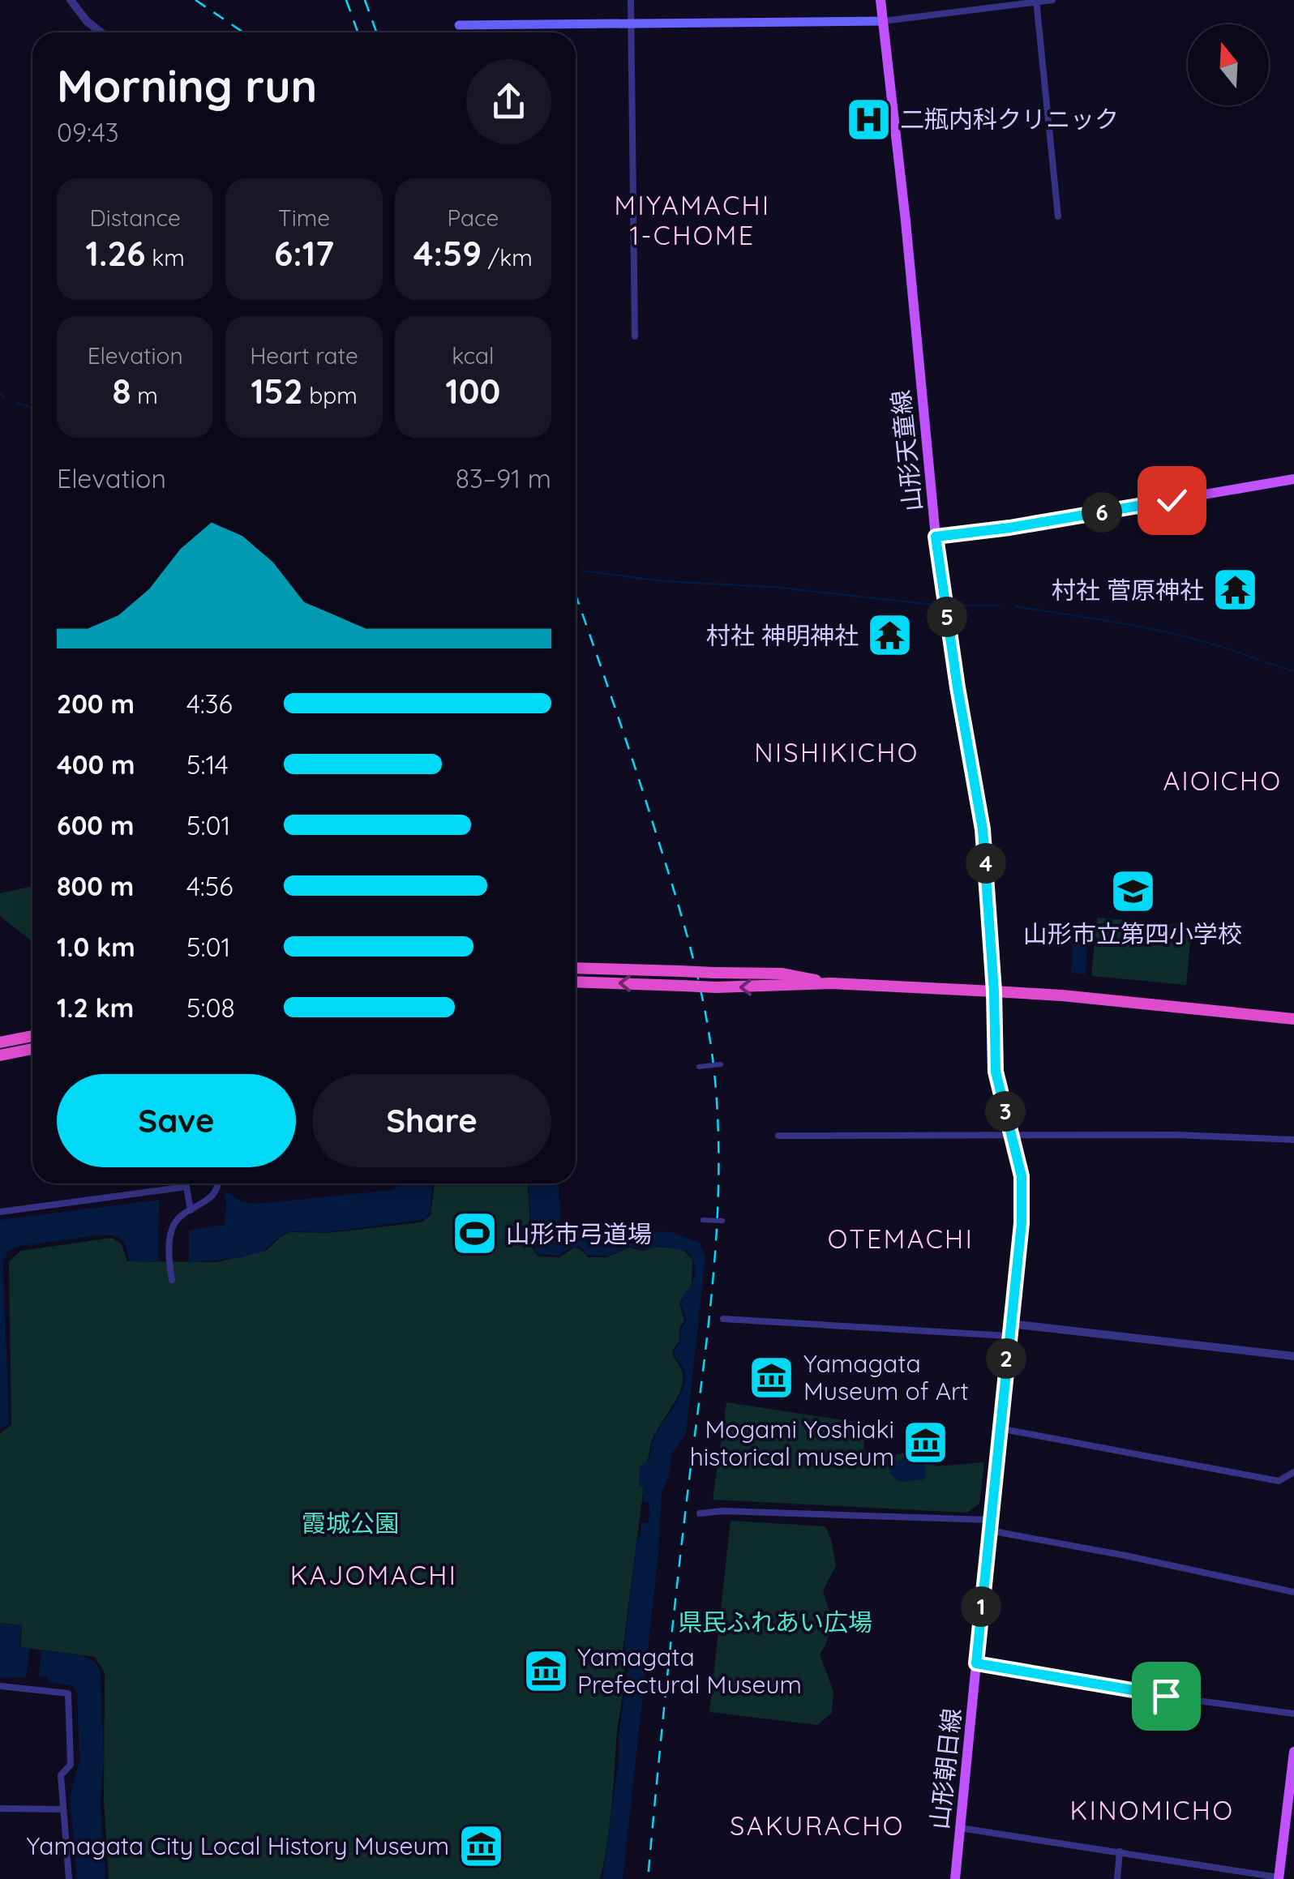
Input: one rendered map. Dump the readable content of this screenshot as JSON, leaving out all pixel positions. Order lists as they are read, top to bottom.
{
  "streets": {
    "main road": ["山形天童線", "山形朝日線"]
  },
  "districts": [
    "MIYAMACHI 1-CHOME",
    "NISHIKICHO",
    "AIOICHO",
    "OTEMACHI",
    "KAJOMACHI",
    "KINOMICHO",
    "SAKURACHO"
  ],
  "parks": ["霞城公園", "県民ふれあい広場"],
  "places": {
    "hospital": ["二瓶内科クリニック"],
    "temple": ["村社 菅原神社", "村社 神明神社"],
    "school or university": ["山形市立第四小学校"],
    "sports": ["山形市弓道場"],
    "museum": [
      "Yamagata Museum of Art",
      "Mogami Yoshiaki historical museum",
      "Yamagata Prefectural Museum",
      "Yamagata City Local History Museum"
    ]
  },
  "north": "top",
  "page": {
    "heading": ["Morning run", "09:43"],
    "stats": [
      ["Distance", "1.26 km"],
      ["Time", "6:17"],
      ["Pace", "4:59 /km"],
      ["Elevation", "8 m"],
      ["Heart rate", "152 bpm"],
      ["kcal", "100"]
    ],
    "chart": ["Elevation", "83–91 m"],
    "pins": [
      "6",
      "5",
      "4",
      "3",
      "2",
      "1"
    ],
    "list": [
      {
        "name": "200 m",
        "note": "4:36"
      },
      {
        "name": "400 m",
        "note": "5:14"
      },
      {
        "name": "600 m",
        "note": "5:01"
      },
      {
        "name": "800 m",
        "note": "4:56"
      },
      {
        "name": "1.0 km",
        "note": "5:01"
      },
      {
        "name": "1.2 km",
        "note": "5:08"
      }
    ],
    "buttons": ["Save", "Share"]
  }
}
